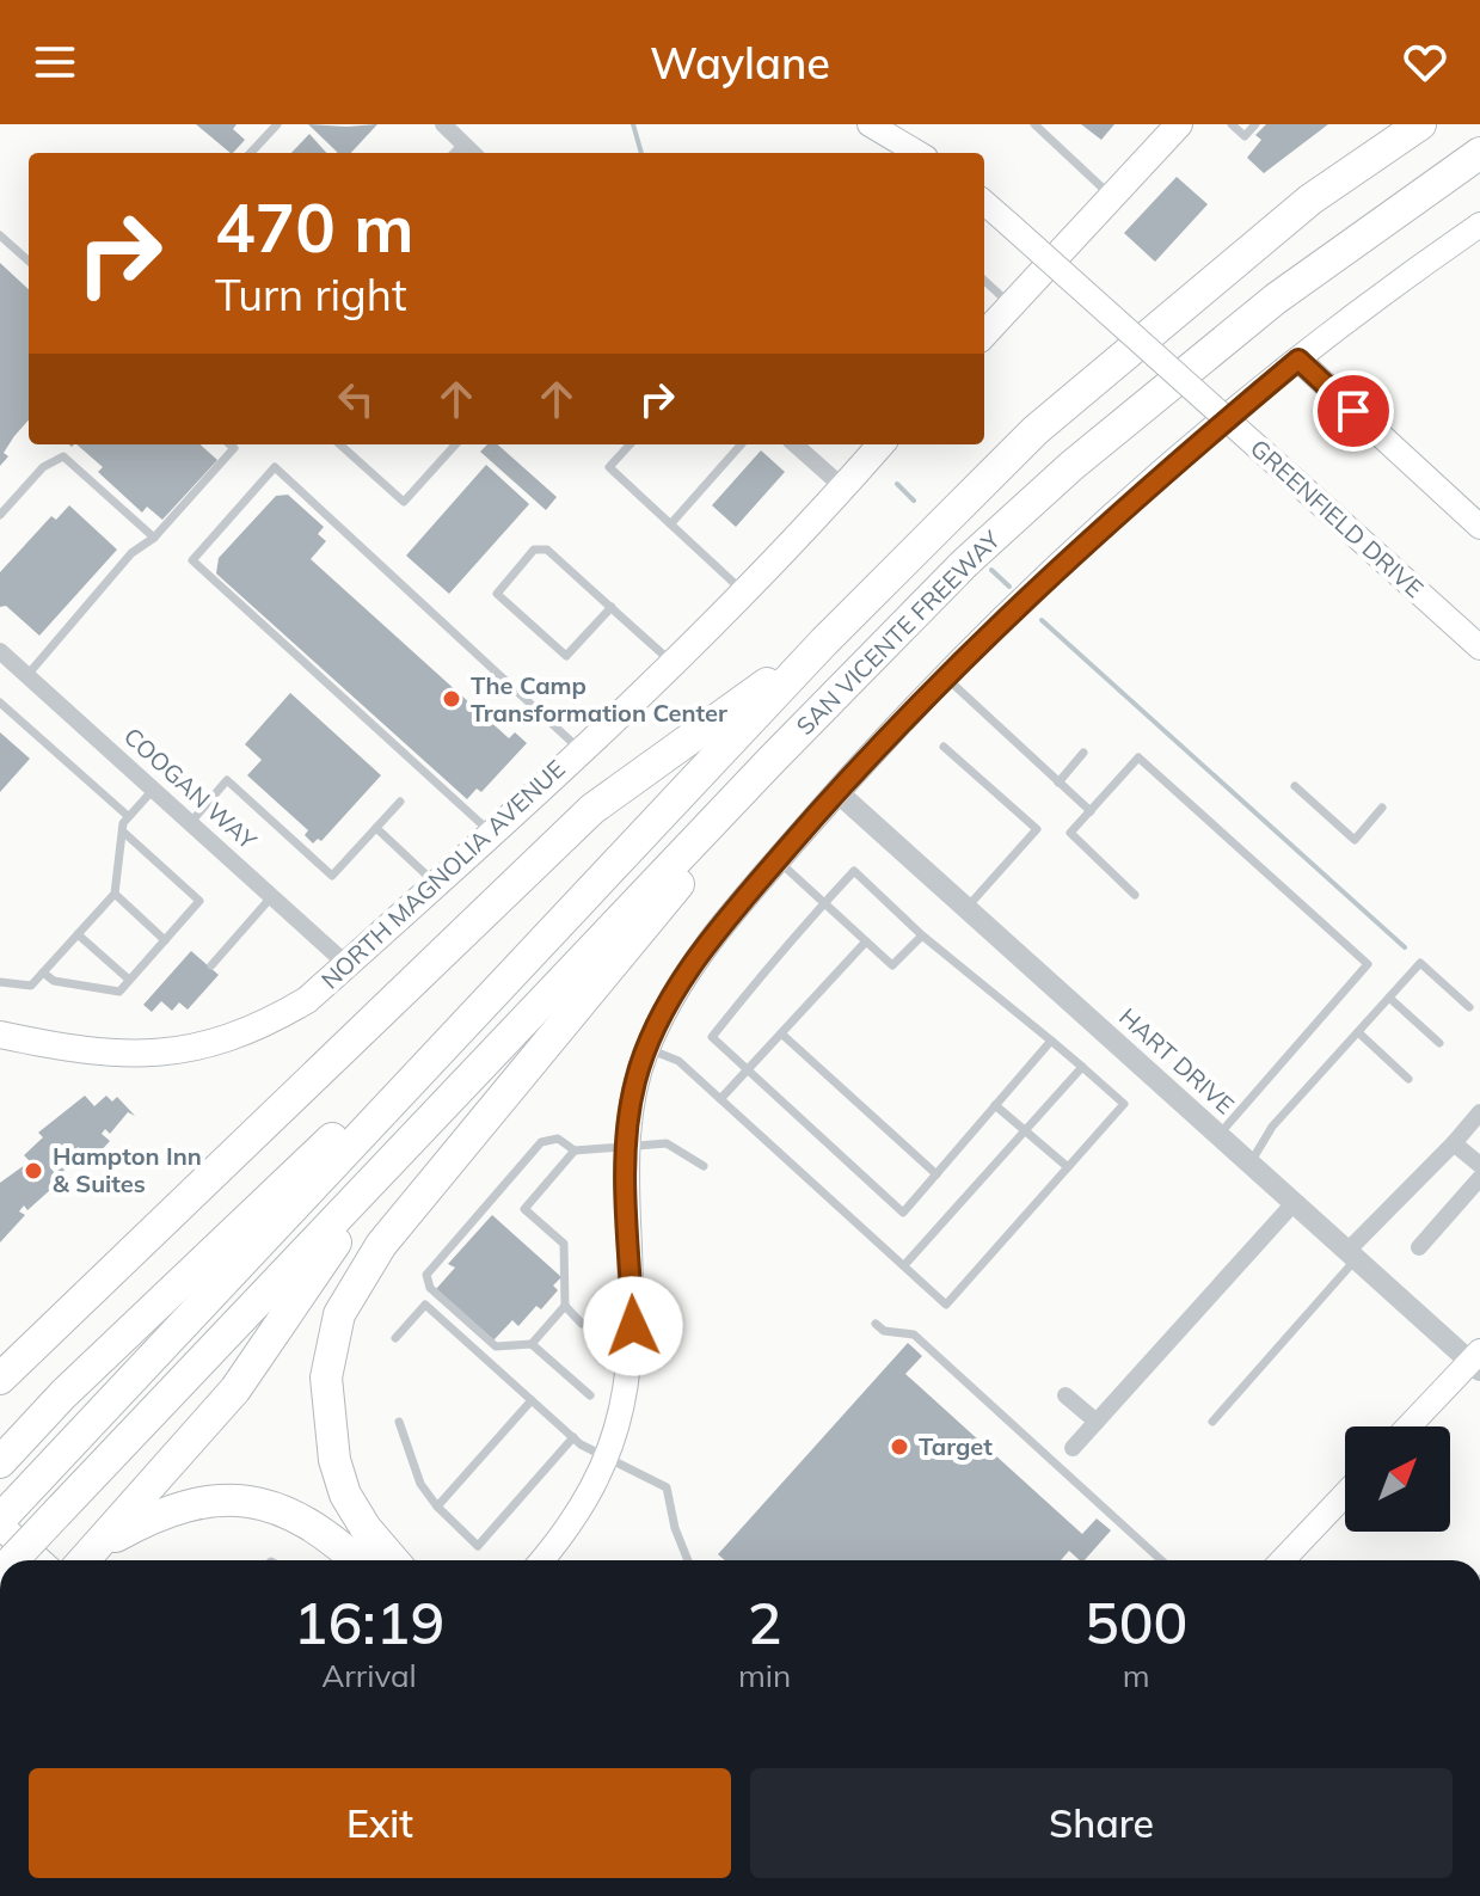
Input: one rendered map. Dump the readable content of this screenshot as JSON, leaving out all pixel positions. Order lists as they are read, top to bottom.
{
  "streets": {
    "highway": ["SAN VICENTE FREEWAY"],
    "main road": ["GREENFIELD DRIVE", "NORTH MAGNOLIA AVENUE"],
    "street": ["COOGAN WAY", "HART DRIVE"]
  },
  "crossings": [
    ["COOGAN WAY", "NORTH MAGNOLIA AVENUE"]
  ],
  "places": ["The Camp Transformation Center", "Hampton Inn & Suites", "Target"],
  "north": "top right",
  "page": {
    "header": "Waylane",
    "turn": ["470 m", "Turn right"],
    "eta": [
      "16:19",
      "Arrival",
      "2",
      "min",
      "500",
      "m"
    ],
    "buttons": ["Exit", "Share"]
  }
}
